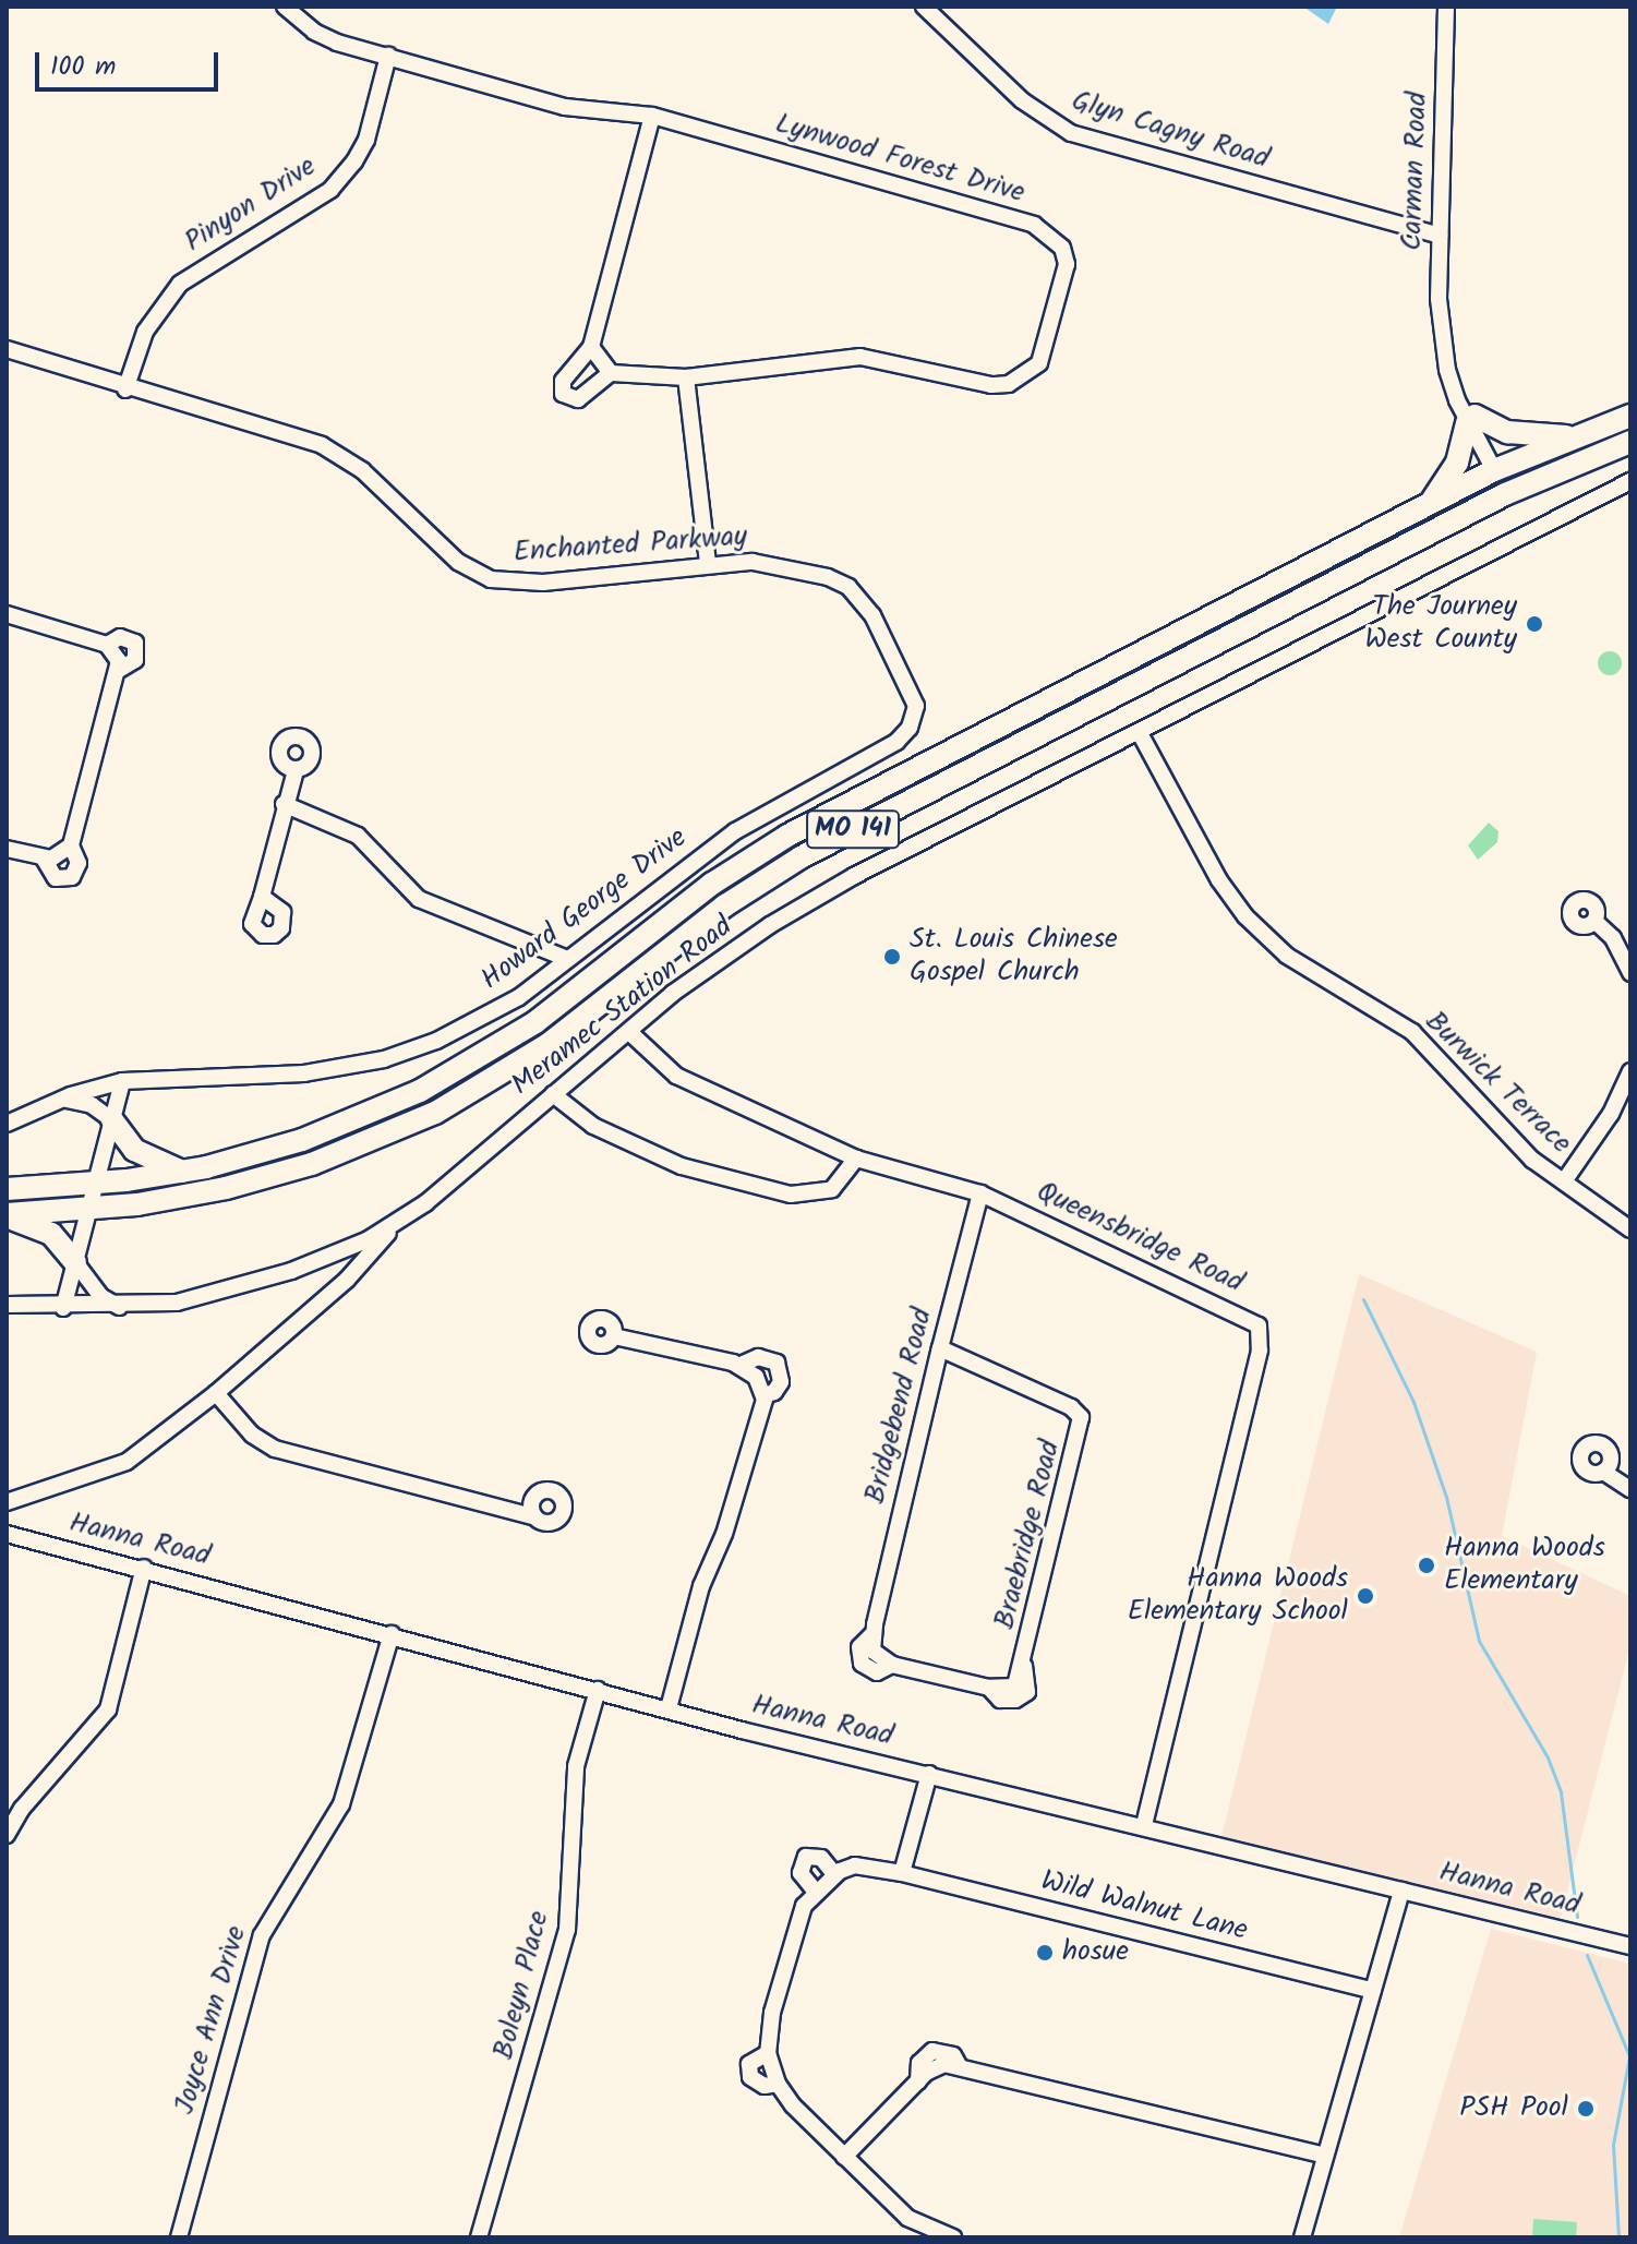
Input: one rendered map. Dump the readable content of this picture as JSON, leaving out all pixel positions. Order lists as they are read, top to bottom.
{
  "streets": {
    "highway": ["MO 141"],
    "street": [
      "Glyn Cagny Road",
      "Lynwood Forest Drive",
      "Carman Road",
      "Pinyon Drive",
      "Enchanted Parkway",
      "Howard George Drive",
      "Meramec Station Road",
      "Burwick Terrace",
      "Queensbridge Road",
      "Bridgebend Road",
      "Braebridge Road",
      "Hanna Road",
      "Wild Walnut Lane",
      "Boleyn Place",
      "Joyce Ann Drive"
    ]
  },
  "crossings": [
    ["Glyn Cagny Road", "Carman Road"],
    ["Lynwood Forest Drive", "Pinyon Drive"],
    ["Carman Road", "MO 141"],
    ["Pinyon Drive", "Enchanted Parkway"],
    ["Enchanted Parkway", "Howard George Drive"],
    ["Meramec Station Road", "Burwick Terrace"],
    ["Meramec Station Road", "Queensbridge Road"],
    ["Queensbridge Road", "Bridgebend Road"],
    ["Queensbridge Road", "Hanna Road"],
    ["Bridgebend Road", "Braebridge Road"],
    ["Hanna Road", "Boleyn Place"],
    ["Hanna Road", "Joyce Ann Drive"]
  ],
  "places": [
    "The Journey West County",
    "St. Louis Chinese Gospel Church",
    "Hanna Woods Elementary",
    "Hanna Woods Elementary School",
    "hosue",
    "PSH Pool"
  ],
  "scale_bar": "100 m"
}
